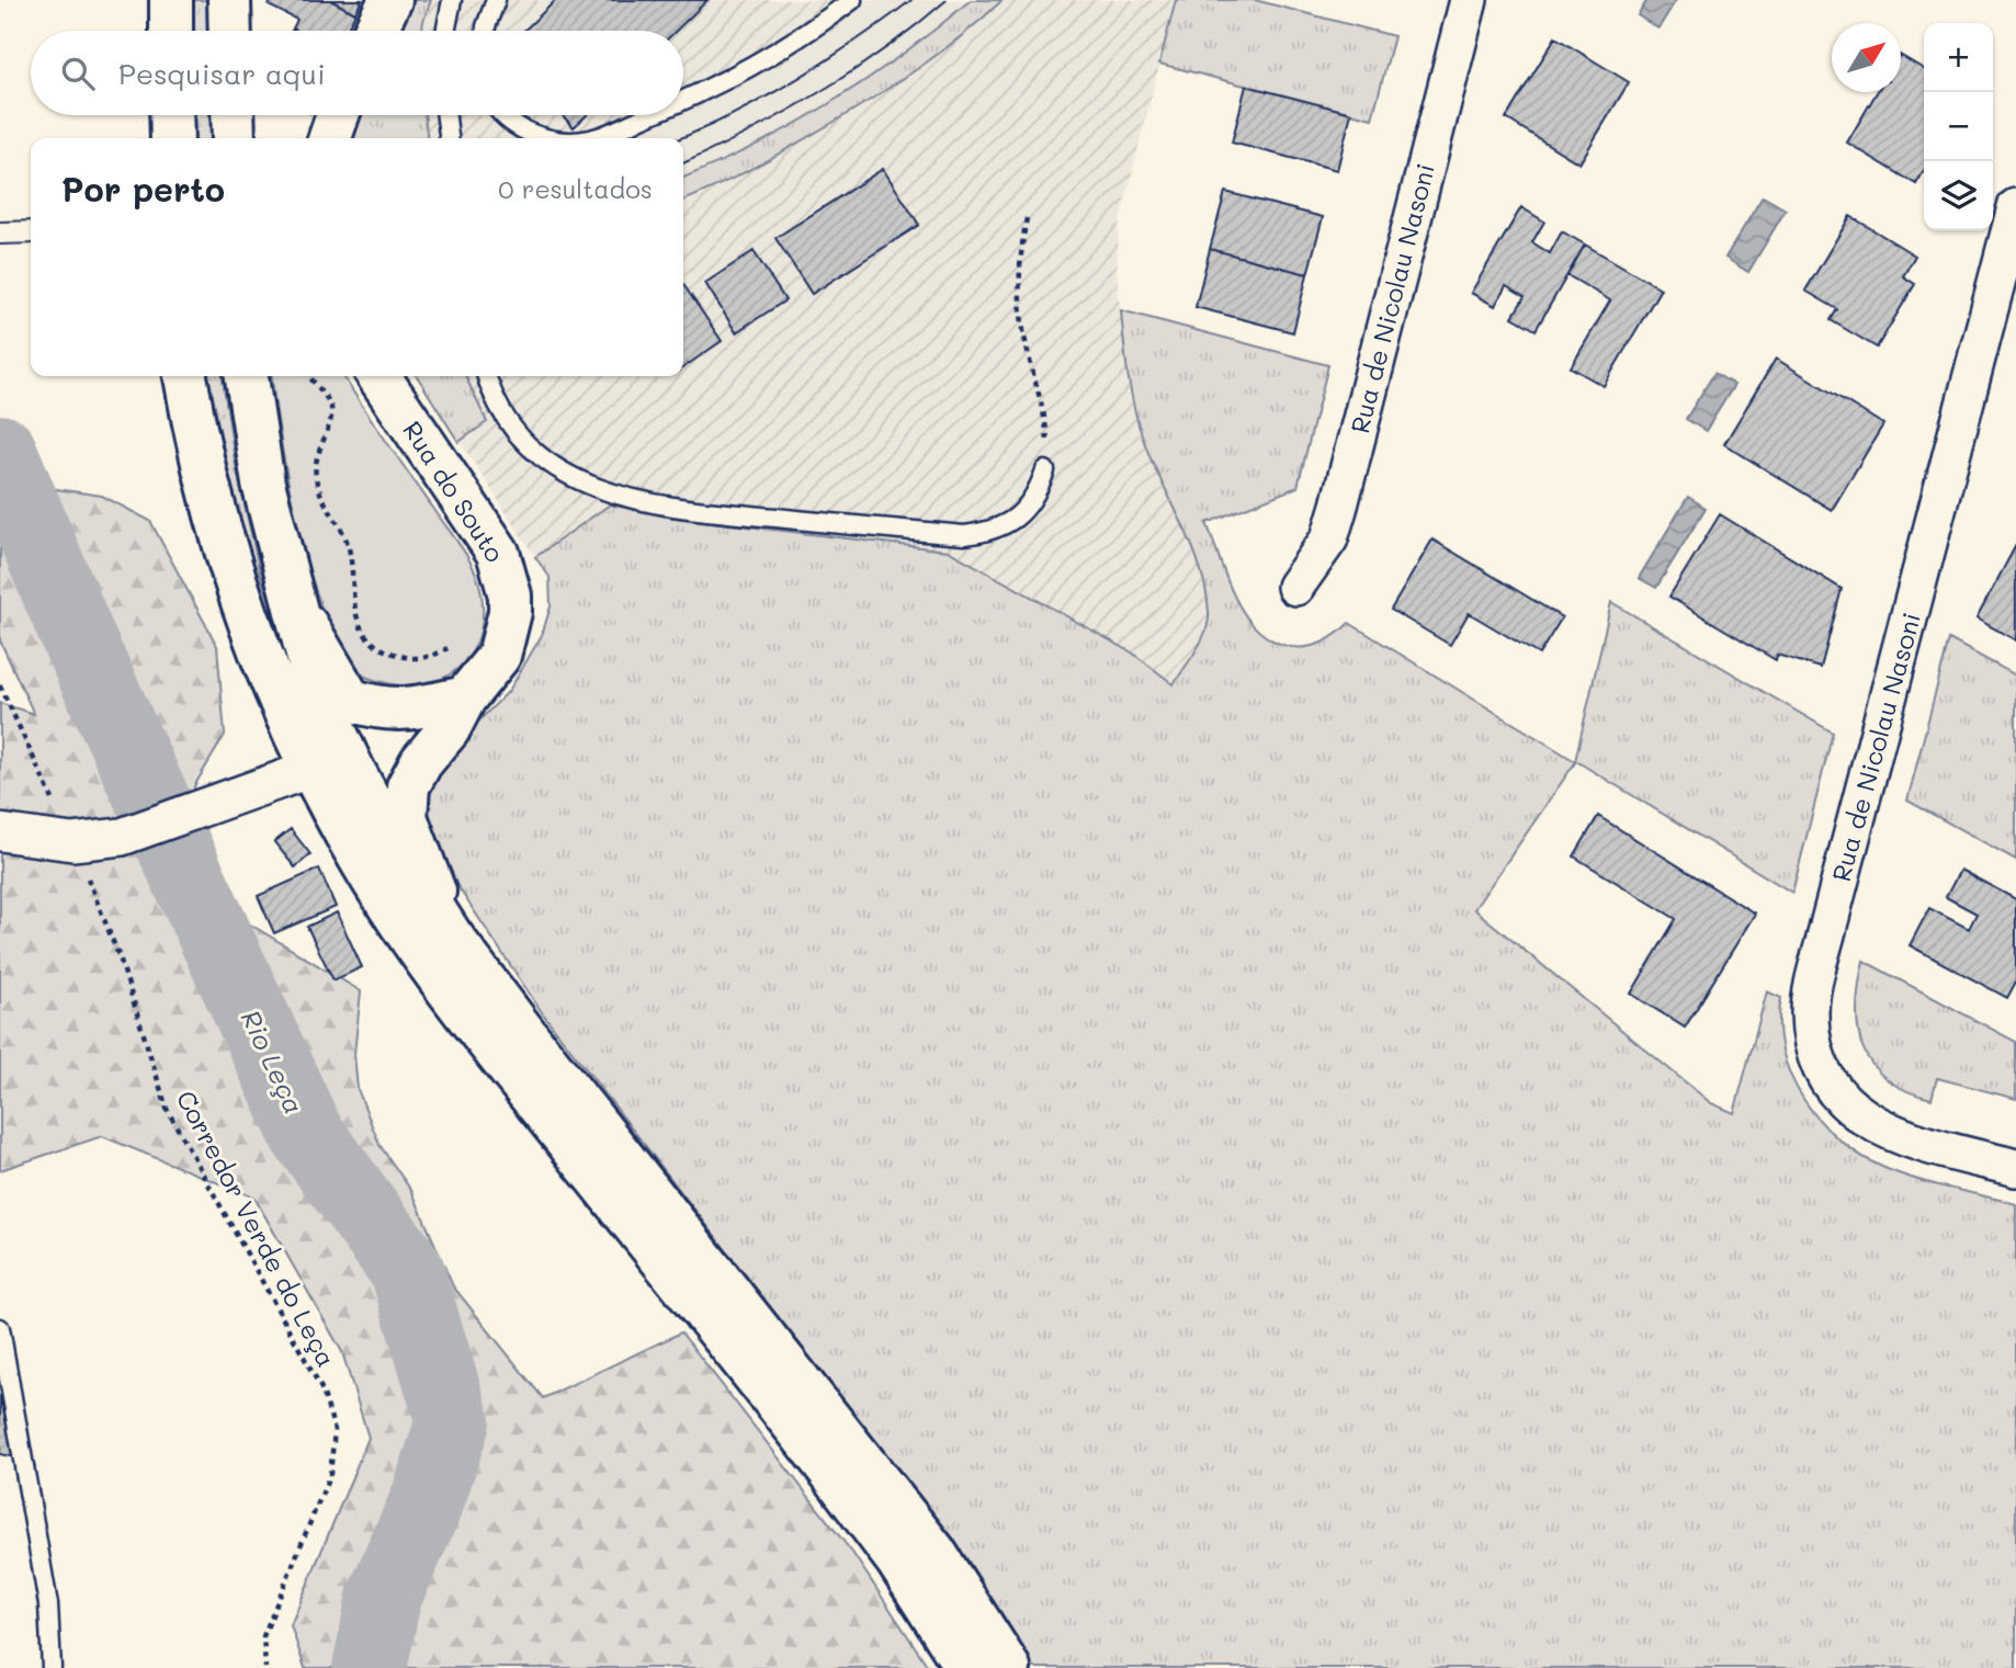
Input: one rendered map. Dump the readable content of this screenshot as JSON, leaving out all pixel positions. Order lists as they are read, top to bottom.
{
  "streets": {
    "main road": ["Rua do Souto"],
    "street": ["Rua de Nicolau Nasoni"],
    "path": ["Corredor Verde do Leça"]
  },
  "water": ["Rio Leça"],
  "north": "top right",
  "page": {
    "map_buttons": ["+", "−"],
    "search": "Pesquisar aqui",
    "heading": ["Por perto", "0 resultados"]
  }
}
